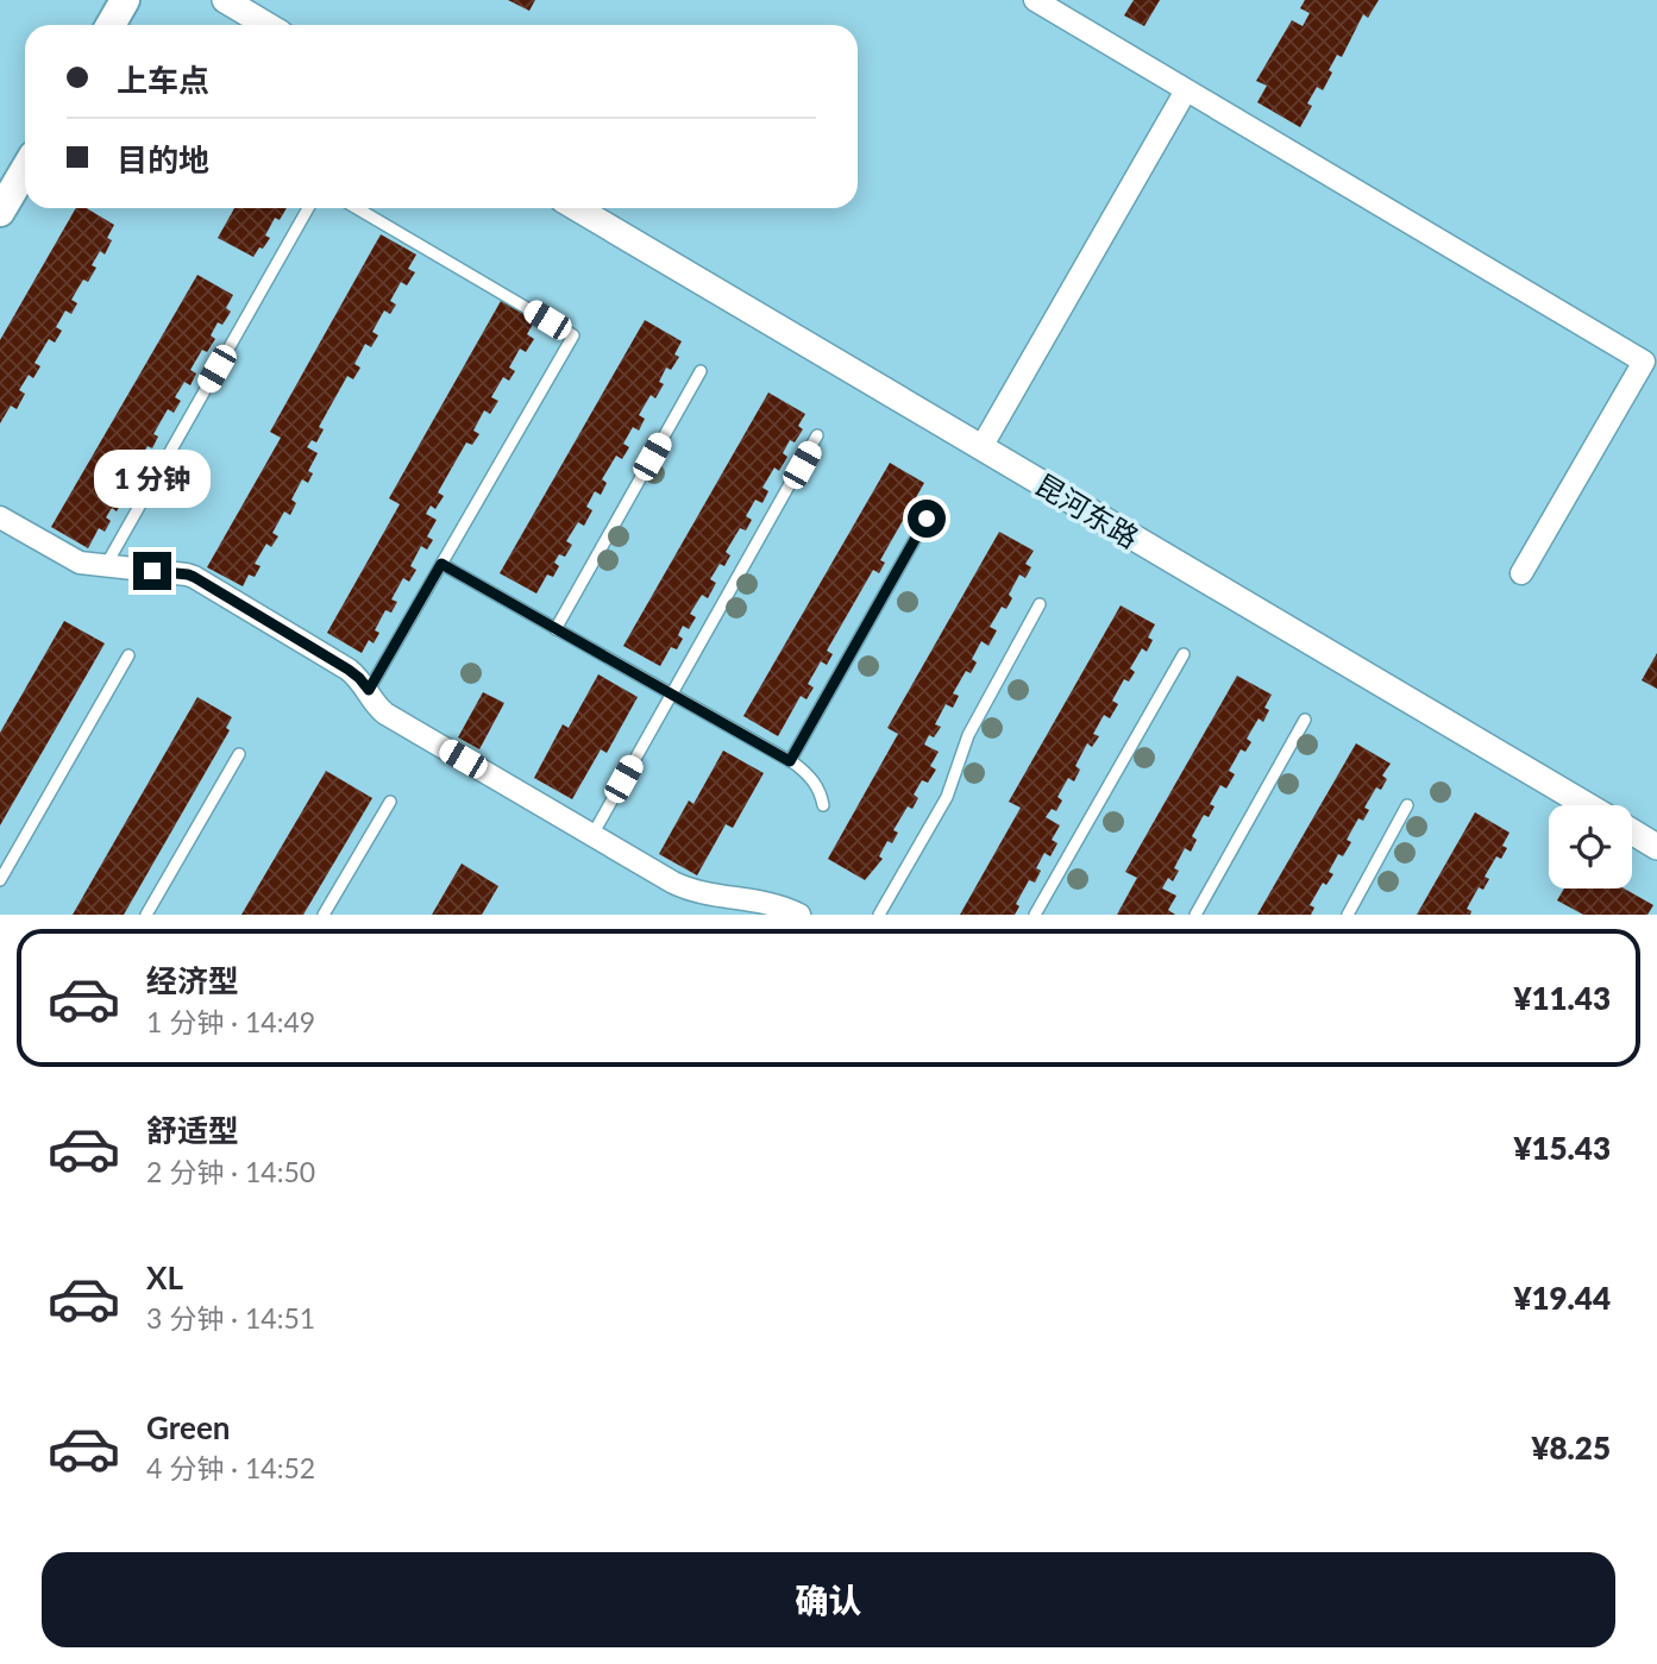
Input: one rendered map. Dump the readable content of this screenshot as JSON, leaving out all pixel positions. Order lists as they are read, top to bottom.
{
  "streets": {
    "street": ["昆河东路"]
  },
  "page": {
    "banner": ["上车点", "目的地"],
    "bubble": "1 分钟",
    "list": [
      {
        "name": "经济型",
        "note": "1 分钟 · 14:49",
        "value": "¥11.43"
      },
      {
        "name": "舒适型",
        "note": "2 分钟 · 14:50",
        "value": "¥15.43"
      },
      {
        "name": "XL",
        "note": "3 分钟 · 14:51",
        "value": "¥19.44"
      },
      {
        "name": "Green",
        "note": "4 分钟 · 14:52",
        "value": "¥8.25"
      }
    ],
    "buttons": "确认"
  }
}
